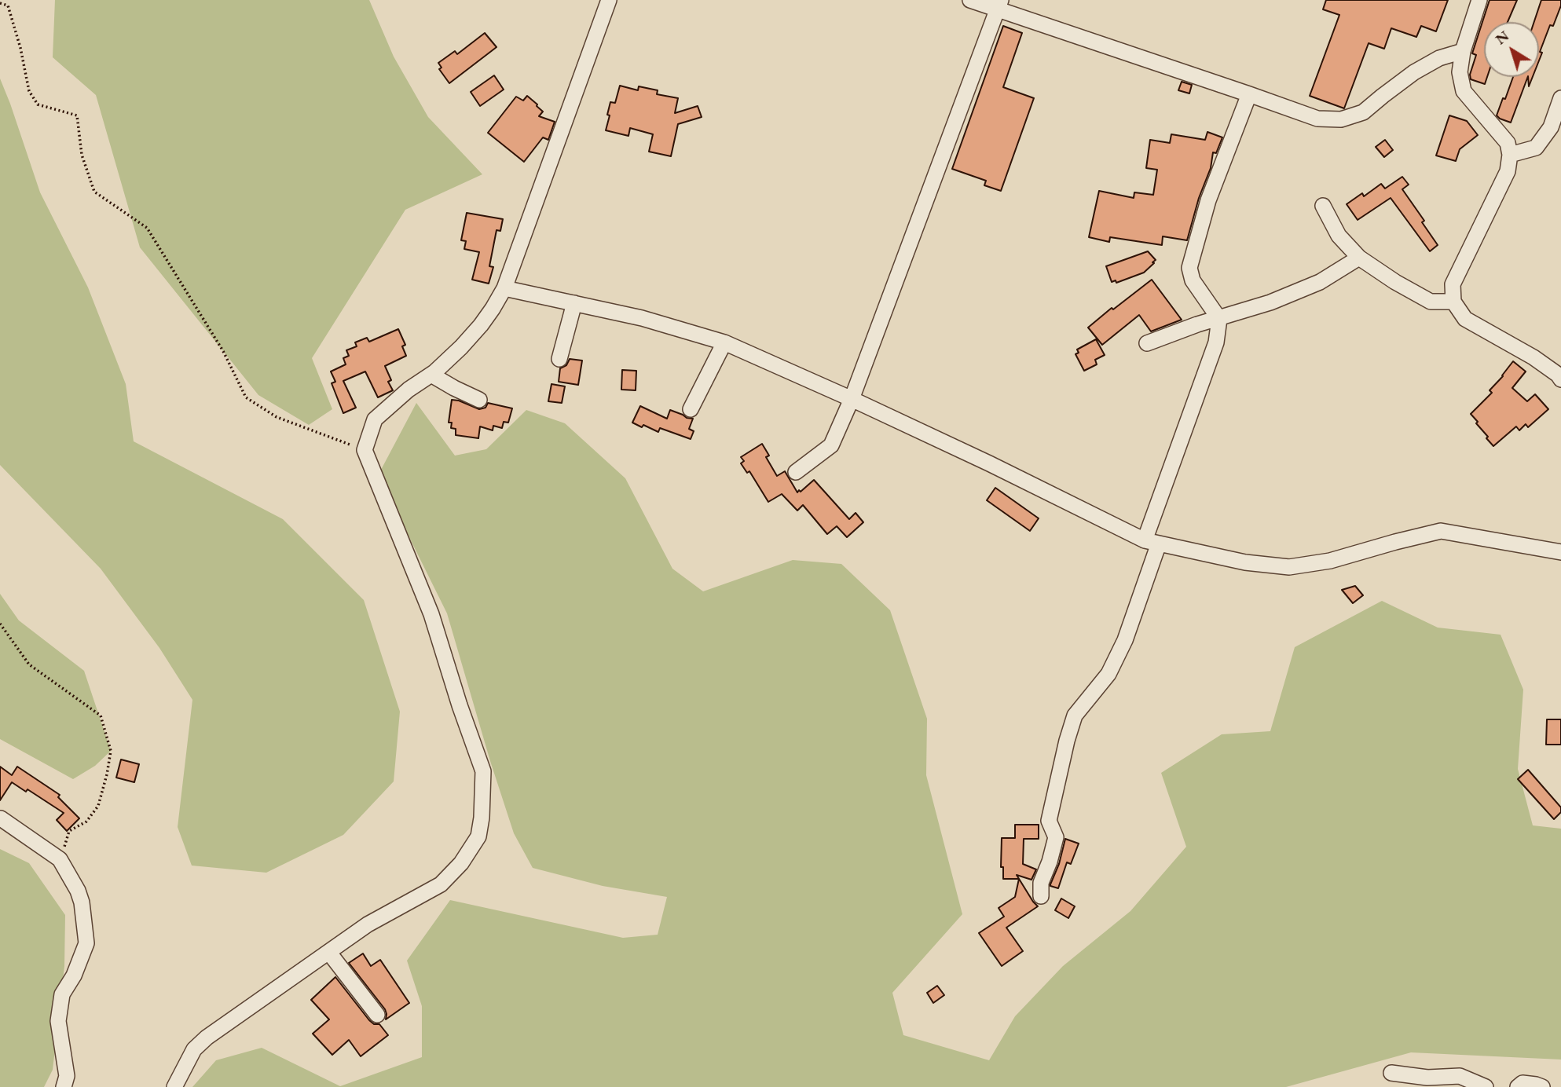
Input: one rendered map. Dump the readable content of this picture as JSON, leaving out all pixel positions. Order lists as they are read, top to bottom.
{
  "north": "top left"
}
